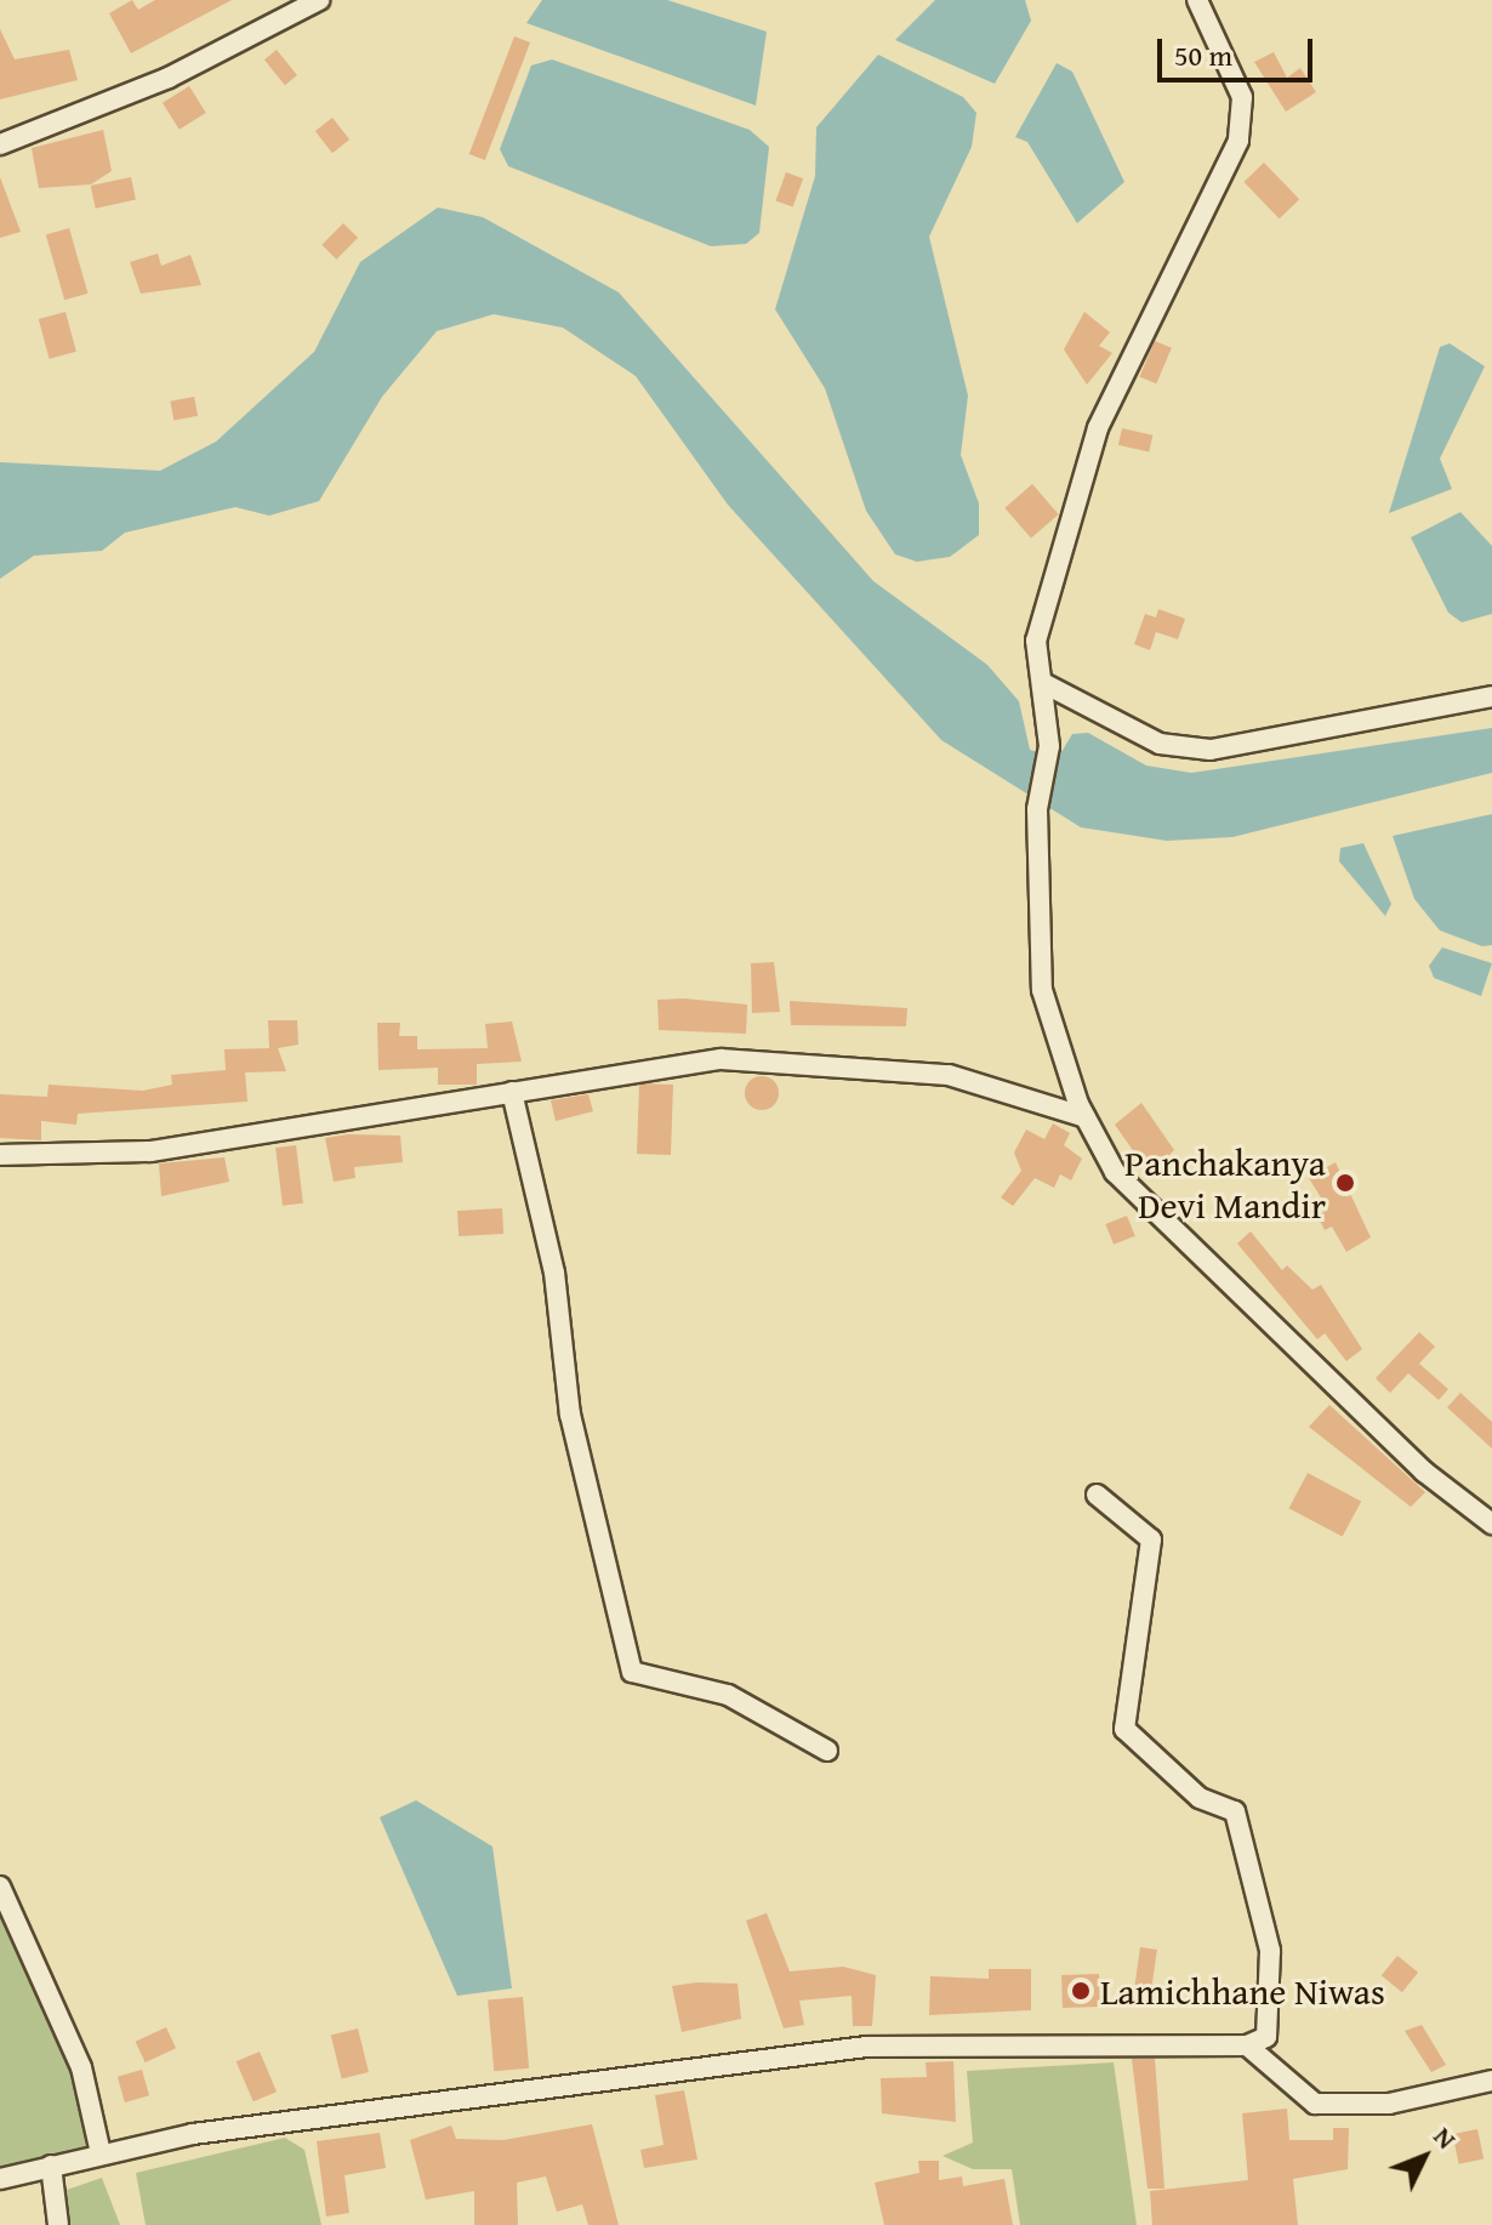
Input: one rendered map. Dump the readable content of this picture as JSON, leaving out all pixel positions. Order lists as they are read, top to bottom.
{
  "places": ["Panchakanya Devi Mandir", "Lamichhane Niwas"],
  "scale_bar": "50 m",
  "north": "top right"
}
